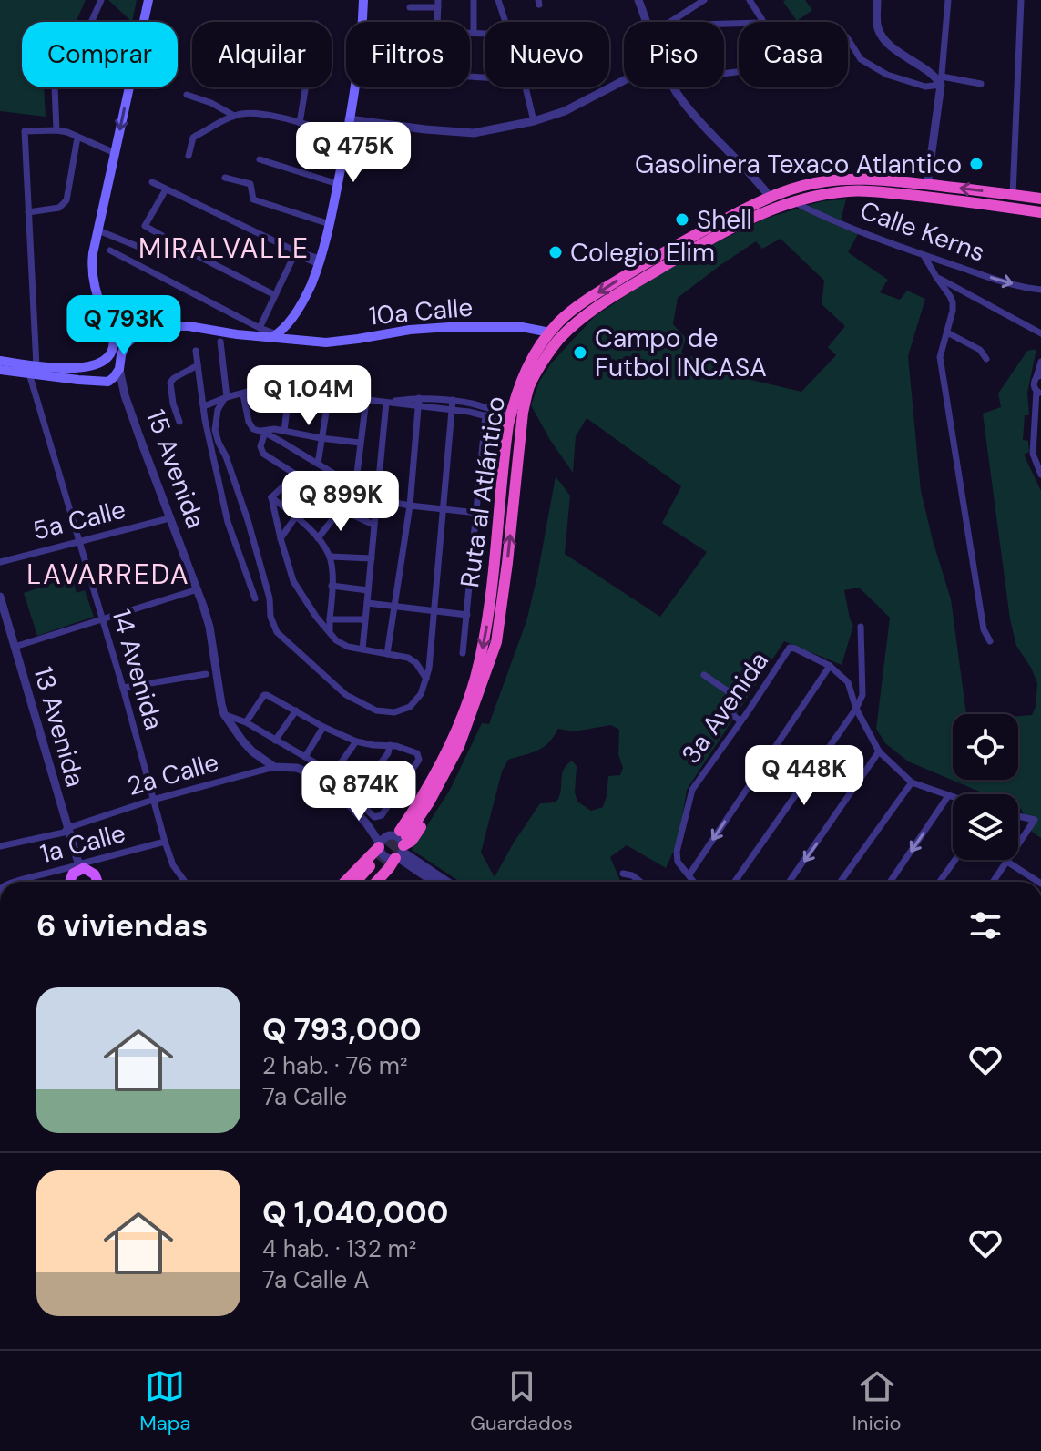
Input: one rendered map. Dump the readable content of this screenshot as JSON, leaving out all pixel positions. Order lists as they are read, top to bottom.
{
  "streets": {
    "highway": ["Ruta al Atlántico"],
    "main road": ["10a Calle"],
    "street": [
      "Calle Kerns",
      "15 Avenida",
      "5a Calle",
      "14 Avenida",
      "3a Avenida",
      "13 Avenida",
      "2a Calle",
      "1a Calle"
    ]
  },
  "crossings": [
    ["Calle Kerns", "Ruta al Atlántico"],
    ["10a Calle", "Ruta al Atlántico"],
    ["15 Avenida", "5a Calle"],
    ["15 Avenida", "2a Calle"],
    ["5a Calle", "14 Avenida"],
    ["14 Avenida", "2a Calle"],
    ["14 Avenida", "1a Calle"],
    ["13 Avenida", "2a Calle"],
    ["13 Avenida", "1a Calle"]
  ],
  "districts": ["MIRALVALLE", "LAVARREDA"],
  "places": [
    "Gasolinera Texaco Atlantico",
    "Shell",
    "Colegio Elim",
    "Campo de Futbol INCASA"
  ],
  "page": {
    "chip": [
      "Comprar",
      "Alquilar",
      "Filtros",
      "Nuevo",
      "Piso",
      "Casa"
    ],
    "price": [
      "Q 475K",
      "Q 793K",
      "Q 1.04M",
      "Q 899K",
      "Q 448K",
      "Q 874K"
    ],
    "heading": "6 viviendas",
    "list": [
      {
        "name": "Q 793,000",
        "note": "2 hab. · 76 m² · 7a Calle"
      },
      {
        "name": "Q 1,040,000",
        "note": "4 hab. · 132 m² · 7a Calle A"
      }
    ],
    "tabs": ["Mapa", "Guardados", "Inicio"]
  }
}
